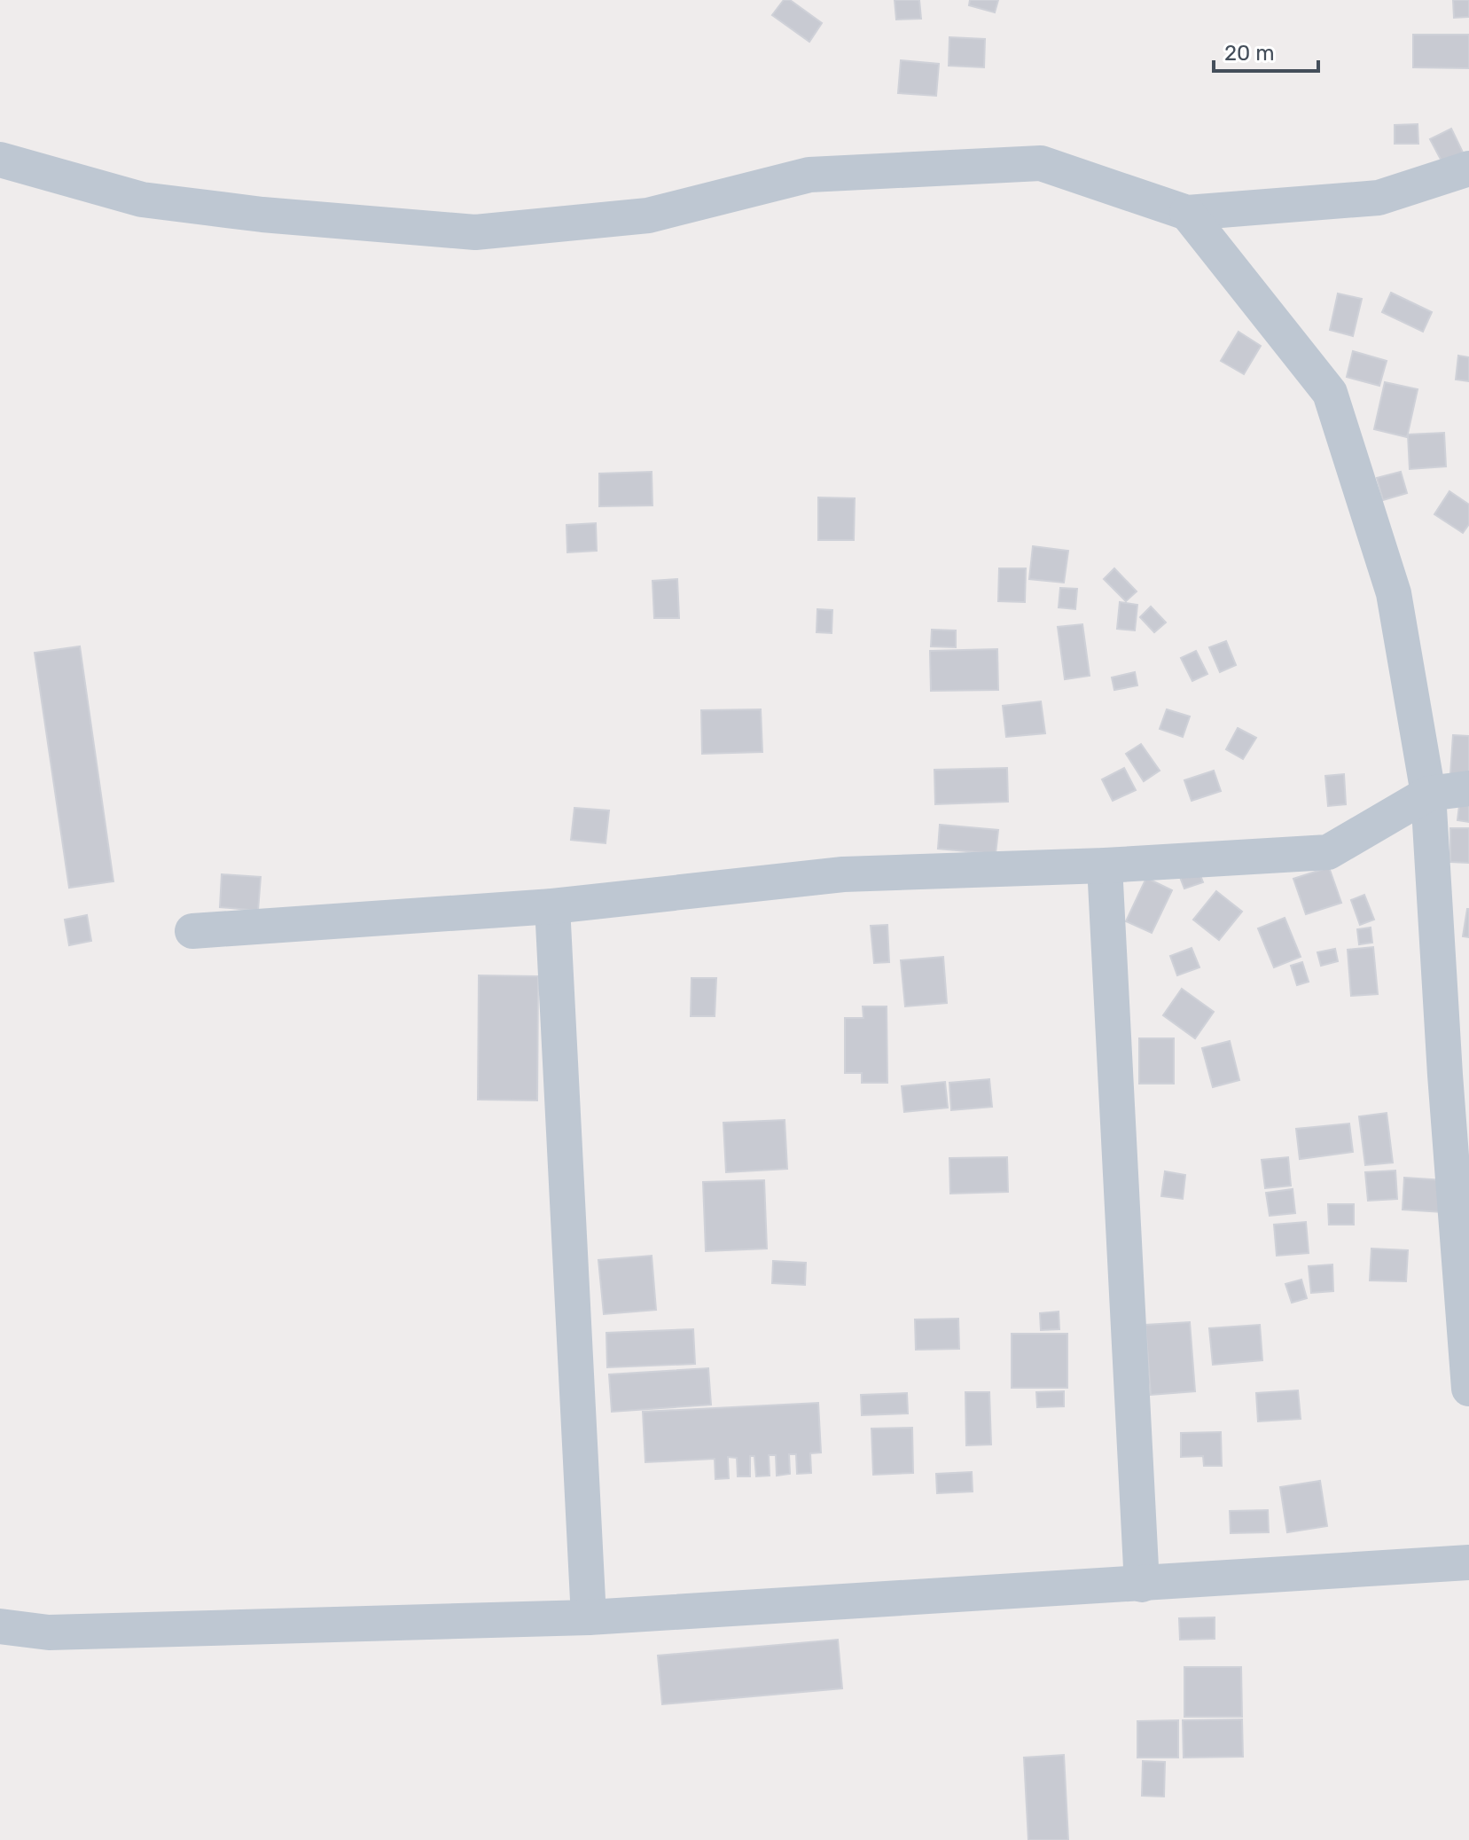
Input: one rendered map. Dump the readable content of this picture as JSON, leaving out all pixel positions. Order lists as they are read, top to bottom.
{
  "scale_bar": "20 m"
}
